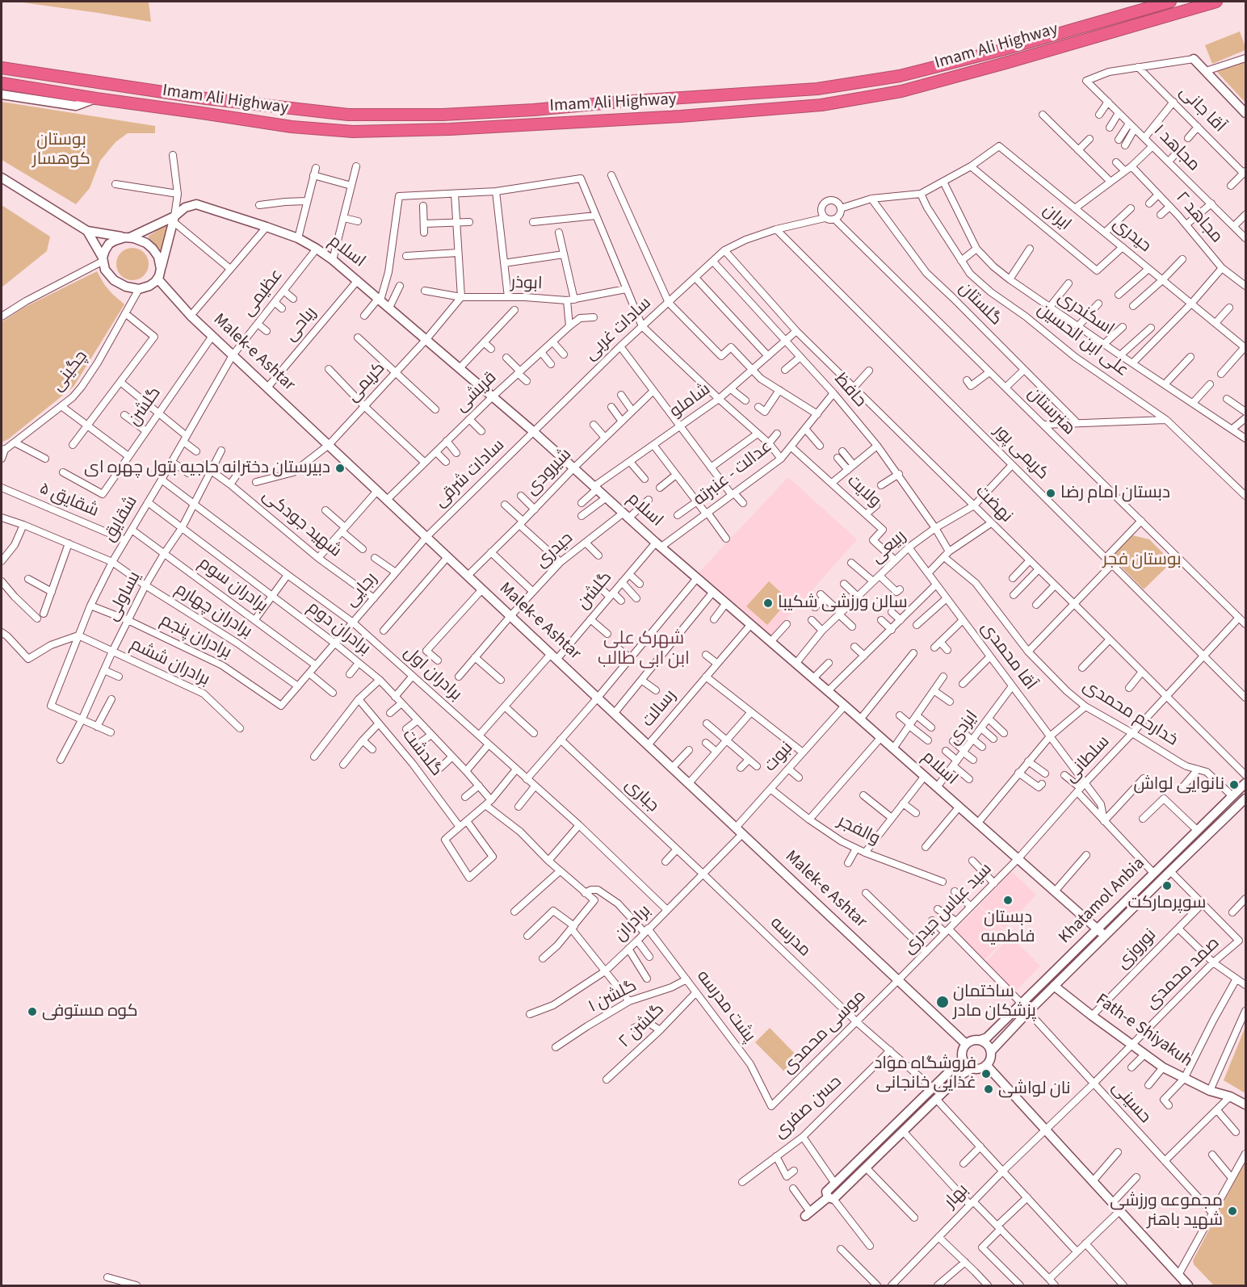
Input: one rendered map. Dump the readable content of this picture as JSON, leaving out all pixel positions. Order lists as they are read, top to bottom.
{
  "streets": {
    "highway": ["Imam Ali Highway"],
    "street": [
      "آقا جانی",
      "مجاهد ۱",
      "ایران",
      "مجاهد ۲",
      "حیدری",
      "اسلام",
      "ابوذر",
      "عظیمی",
      "گلستان",
      "اسکندری",
      "ریاحی",
      "سادات غربی",
      "علی ابن الحسین",
      "Malek-e Ashtar",
      "چگینی",
      "کریمی",
      "حافظ",
      "قریشی",
      "شاملو",
      "گلشن",
      "هنرستان",
      "کریمی پور",
      "شیرودی",
      "سادات شرقی",
      "عدالت - عنبرته",
      "ولایت",
      "شقایق ۵",
      "نهضت",
      "شقایق",
      "شهید جودکی",
      "ربیعی",
      "برادران سوم",
      "رجایی",
      "یساولی",
      "برادران چهارم",
      "برادران دوم",
      "برادران پنجم",
      "آقا محمدی",
      "برادران ششم",
      "برادران اول",
      "رسالت",
      "خدارحم محمدی",
      "ایزدی",
      "گلدشت",
      "نبوت",
      "سلطانی",
      "جباری",
      "والفجر",
      "Khatamol Anbia",
      "سید عباس حیدری",
      "برادران",
      "مدرسه",
      "نوروزی",
      "صمد محمدی",
      "گلشن ۱",
      "پشت مدرسه",
      "گلشن ۲",
      "Fath-e Shiyakuh",
      "موسی محمدی",
      "حسینی",
      "حسن صفری",
      "بهار"
    ]
  },
  "crossings": [
    ["آقا جانی", "مجاهد ۱"],
    ["ایران", "حیدری"],
    ["حیدری", "اسلام"],
    ["حیدری", "Malek-e Ashtar"],
    ["اسلام", "عظیمی"],
    ["اسلام", "ریاحی"],
    ["اسلام", "سادات غربی"],
    ["اسلام", "Malek-e Ashtar"],
    ["اسلام", "چگینی"],
    ["اسلام", "کریمی"],
    ["اسلام", "قریشی"],
    ["اسلام", "شاملو"],
    ["اسلام", "گلشن"],
    ["اسلام", "شیرودی"],
    ["اسلام", "سادات شرقی"],
    ["اسلام", "عدالت - عنبرته"],
    ["اسلام", "ربیعی"],
    ["اسلام", "رسالت"],
    ["اسلام", "ایزدی"],
    ["اسلام", "نبوت"],
    ["اسلام", "سلطانی"],
    ["اسلام", "Khatamol Anbia"],
    ["اسلام", "سید عباس حیدری"],
    ["ابوذر", "کریمی"],
    ["عظیمی", "Malek-e Ashtar"],
    ["عظیمی", "شقایق"],
    ["ریاحی", "Malek-e Ashtar"],
    ["سادات غربی", "حافظ"],
    ["سادات غربی", "هنرستان"],
    ["سادات غربی", "کریمی پور"],
    ["سادات غربی", "سادات شرقی"],
    ["سادات غربی", "نهضت"],
    ["Malek-e Ashtar", "چگینی"],
    ["Malek-e Ashtar", "کریمی"],
    ["Malek-e Ashtar", "قریشی"],
    ["Malek-e Ashtar", "گلشن"],
    ["Malek-e Ashtar", "شیرودی"],
    ["Malek-e Ashtar", "سادات شرقی"],
    ["Malek-e Ashtar", "شقایق"],
    ["Malek-e Ashtar", "رجایی"],
    ["Malek-e Ashtar", "رسالت"],
    ["Malek-e Ashtar", "نبوت"],
    ["Malek-e Ashtar", "Khatamol Anbia"],
    ["Malek-e Ashtar", "سید عباس حیدری"],
    ["Malek-e Ashtar", "برادران"],
    ["Malek-e Ashtar", "موسی محمدی"],
    ["حافظ", "شاملو"],
    ["حافظ", "عدالت - عنبرته"],
    ["حافظ", "ربیعی"],
    ["شاملو", "نهضت"],
    ["گلشن", "عدالت - عنبرته"],
    ["گلشن", "برادران اول"],
    ["هنرستان", "سلطانی"],
    ["کریمی پور", "ربیعی"],
    ["کریمی پور", "سلطانی"],
    ["سادات شرقی", "رجایی"],
    ["عدالت - عنبرته", "ولایت"],
    ["ولایت", "ربیعی"],
    ["شقایق ۵", "شقایق"],
    ["نهضت", "ربیعی"],
    ["نهضت", "سلطانی"],
    ["شقایق", "برادران سوم"],
    ["شقایق", "یساولی"],
    ["شقایق", "برادران چهارم"],
    ["شقایق", "برادران دوم"],
    ["شقایق", "برادران پنجم"],
    ["شقایق", "برادران ششم"],
    ["شقایق", "برادران اول"],
    ["شهید جودکی", "رجایی"],
    ["شهید جودکی", "یساولی"],
    ["ربیعی", "آقا محمدی"],
    ["برادران سوم", "رجایی"],
    ["برادران سوم", "یساولی"],
    ["رجایی", "برادران چهارم"],
    ["رجایی", "برادران دوم"],
    ["رجایی", "برادران پنجم"],
    ["رجایی", "برادران اول"],
    ["یساولی", "برادران چهارم"],
    ["یساولی", "برادران دوم"],
    ["یساولی", "برادران پنجم"],
    ["یساولی", "برادران ششم"],
    ["یساولی", "برادران اول"],
    ["آقا محمدی", "ایزدی"],
    ["آقا محمدی", "سلطانی"],
    ["برادران اول", "برادران"],
    ["خدارحم محمدی", "سلطانی"],
    ["خدارحم محمدی", "Khatamol Anbia"],
    ["نبوت", "والفجر"],
    ["نبوت", "برادران"],
    ["سلطانی", "سید عباس حیدری"],
    ["جباری", "برادران"],
    ["جباری", "مدرسه"],
    ["Khatamol Anbia", "Fath-e Shiyakuh"],
    ["Khatamol Anbia", "حسینی"],
    ["سید عباس حیدری", "موسی محمدی"],
    ["برادران", "مدرسه"],
    ["برادران", "پشت مدرسه"],
    ["مدرسه", "موسی محمدی"],
    ["مدرسه", "حسن صفری"],
    ["نوروزی", "صمد محمدی"],
    ["نوروزی", "Fath-e Shiyakuh"],
    ["صمد محمدی", "Fath-e Shiyakuh"],
    ["صمد محمدی", "حسینی"],
    ["صمد محمدی", "بهار"],
    ["گلشن ۱", "پشت مدرسه"],
    ["پشت مدرسه", "گلشن ۲"],
    ["پشت مدرسه", "موسی محمدی"]
  ],
  "districts": ["شهرک علی ابن ابی طالب"],
  "parks": ["بوستان کوهسار", "بوستان فجر"],
  "places": [
    "دبیرستان دخترانه حاجیه بتول چهره ای",
    "دبستان امام رضا",
    "سالن ورزشی شکیبا",
    "نانوایی لواش",
    "سوپرمارکت",
    "دبستان فاطمیه",
    "ساختمان پزشکان مادر",
    "کوه مستوفی",
    "فروشگاه مواد غذایی خانجانی",
    "نان لواشی",
    "مجموعه ورزشی شهید باهنر"
  ]
}
